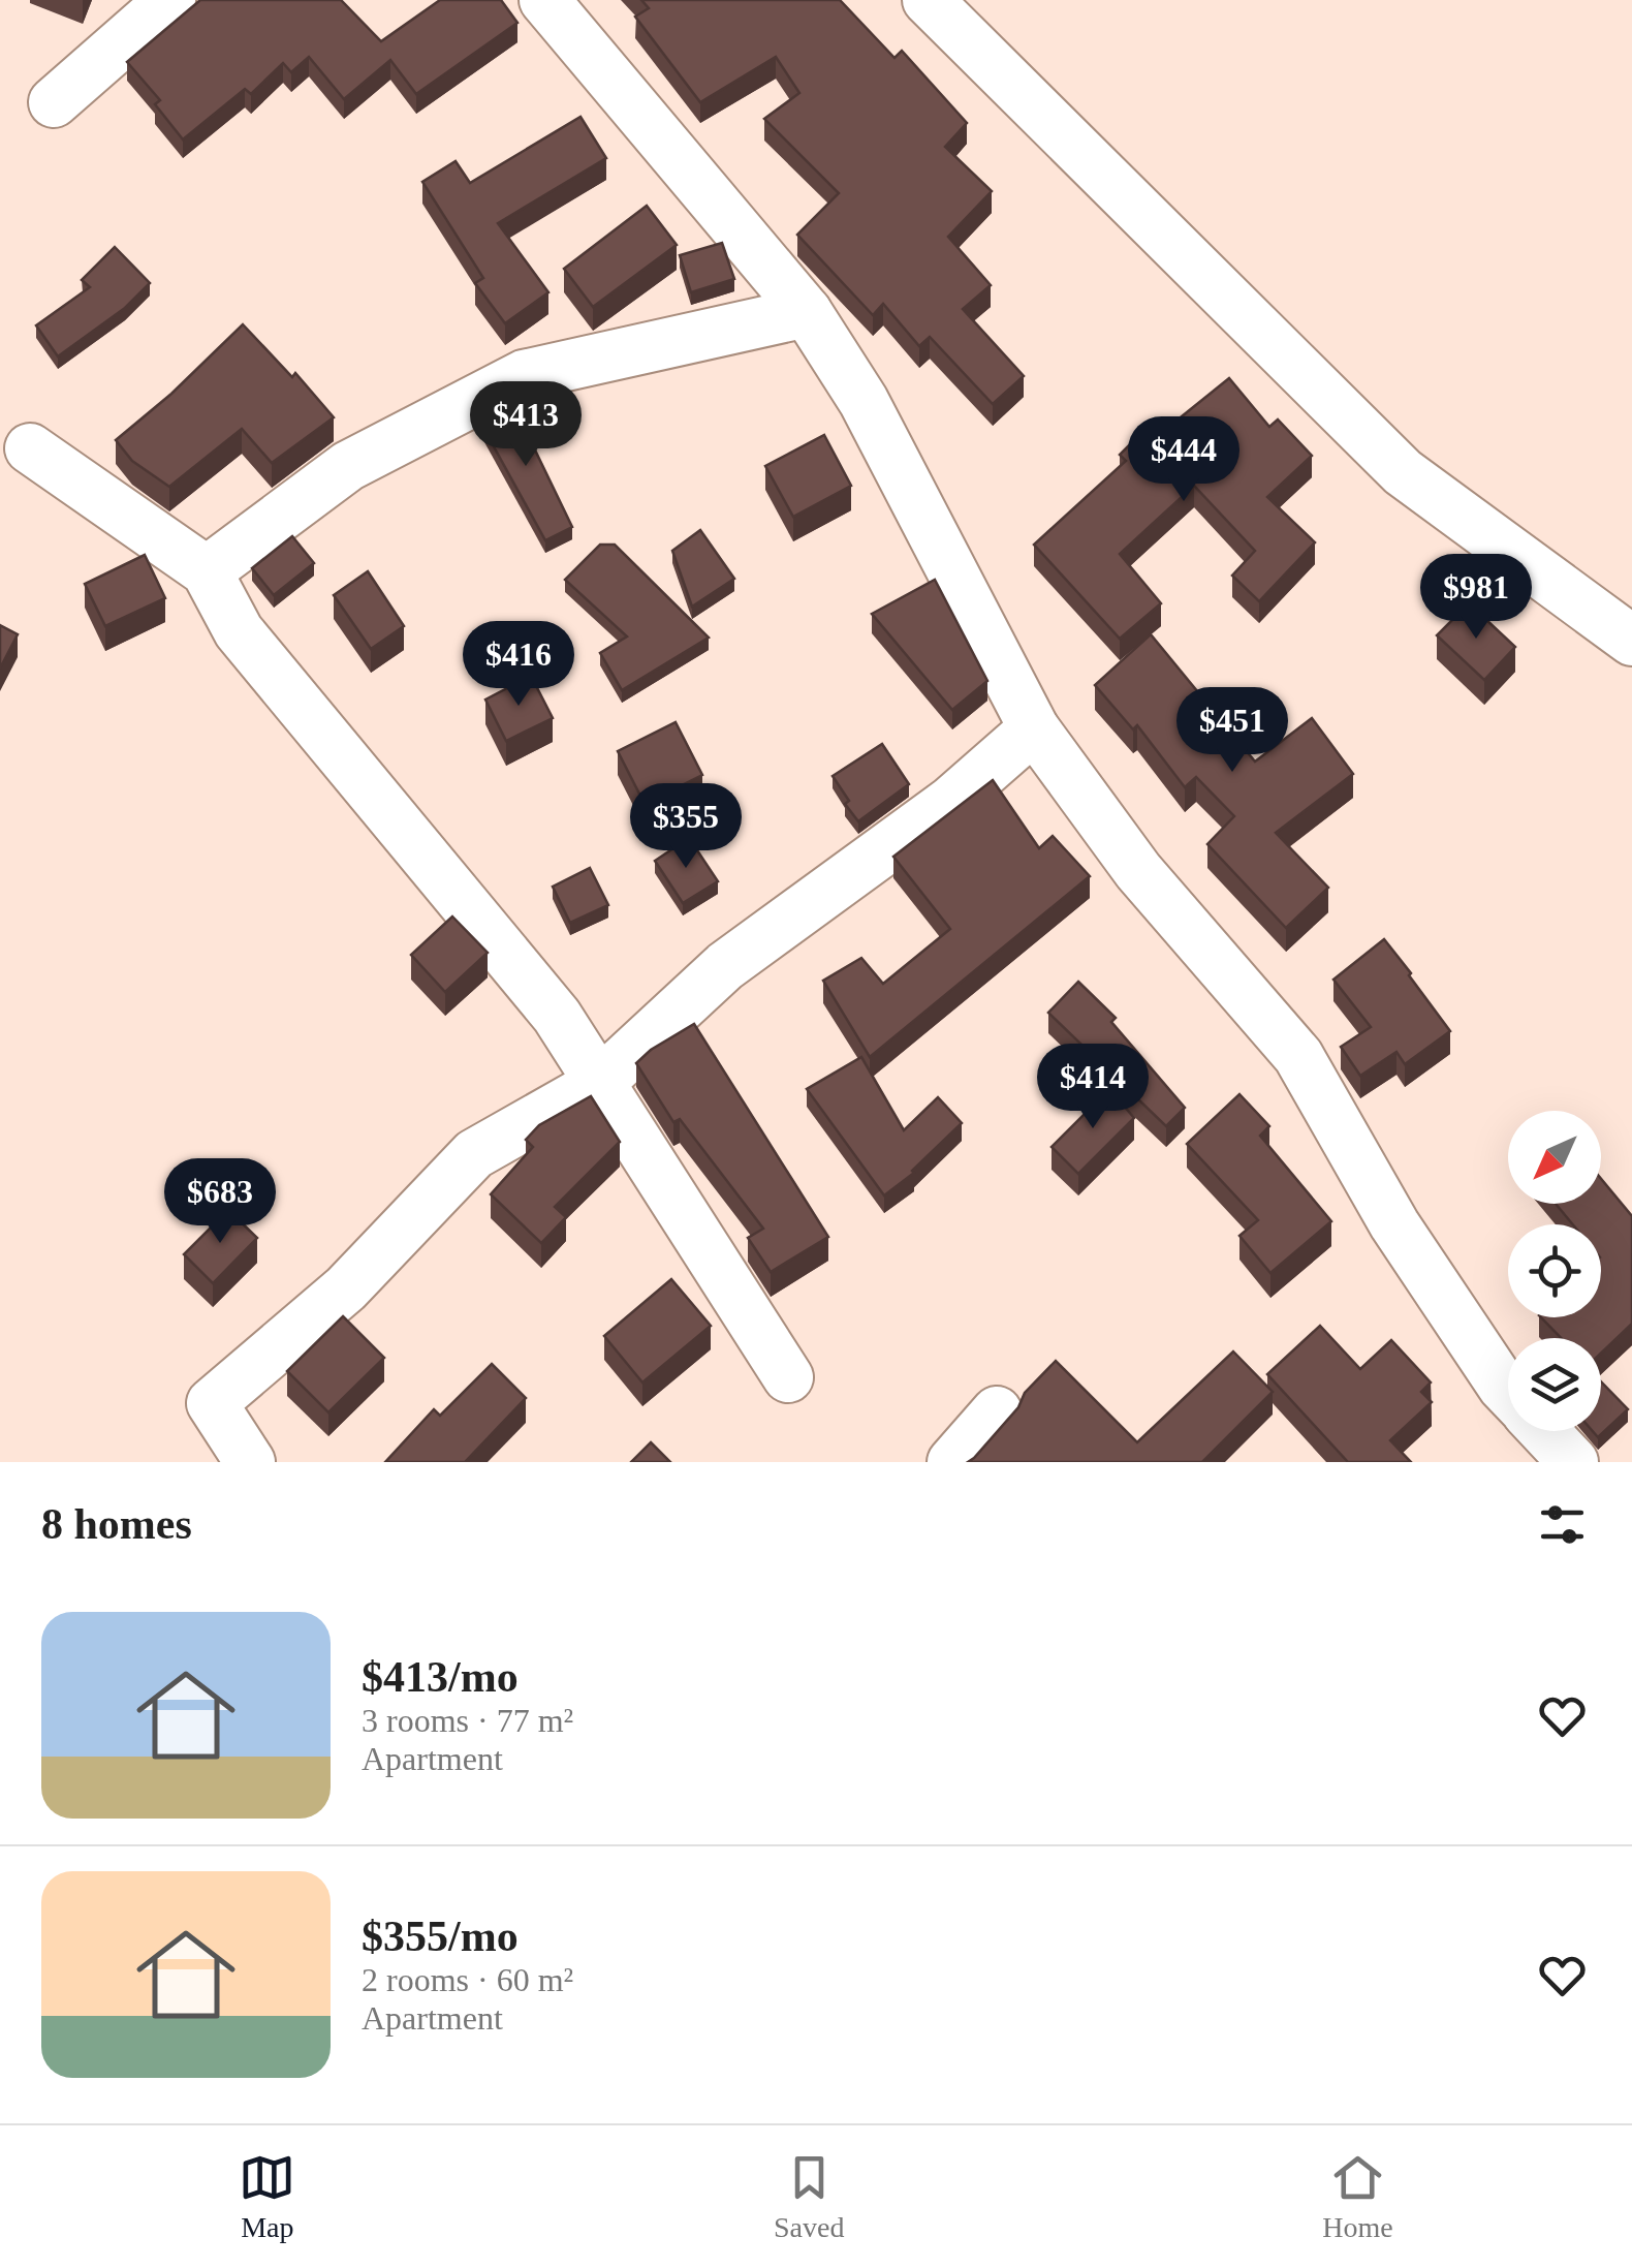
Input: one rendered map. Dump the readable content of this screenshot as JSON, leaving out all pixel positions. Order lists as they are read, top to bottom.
{
  "north": "bottom left",
  "page": {
    "price": [
      "$413",
      "$444",
      "$981",
      "$416",
      "$451",
      "$355",
      "$414",
      "$683"
    ],
    "heading": "8 homes",
    "list": [
      {
        "name": "$413/mo",
        "note": "3 rooms · 77 m² · Apartment"
      },
      {
        "name": "$355/mo",
        "note": "2 rooms · 60 m² · Apartment"
      }
    ],
    "tabs": ["Map", "Saved", "Home"]
  }
}
